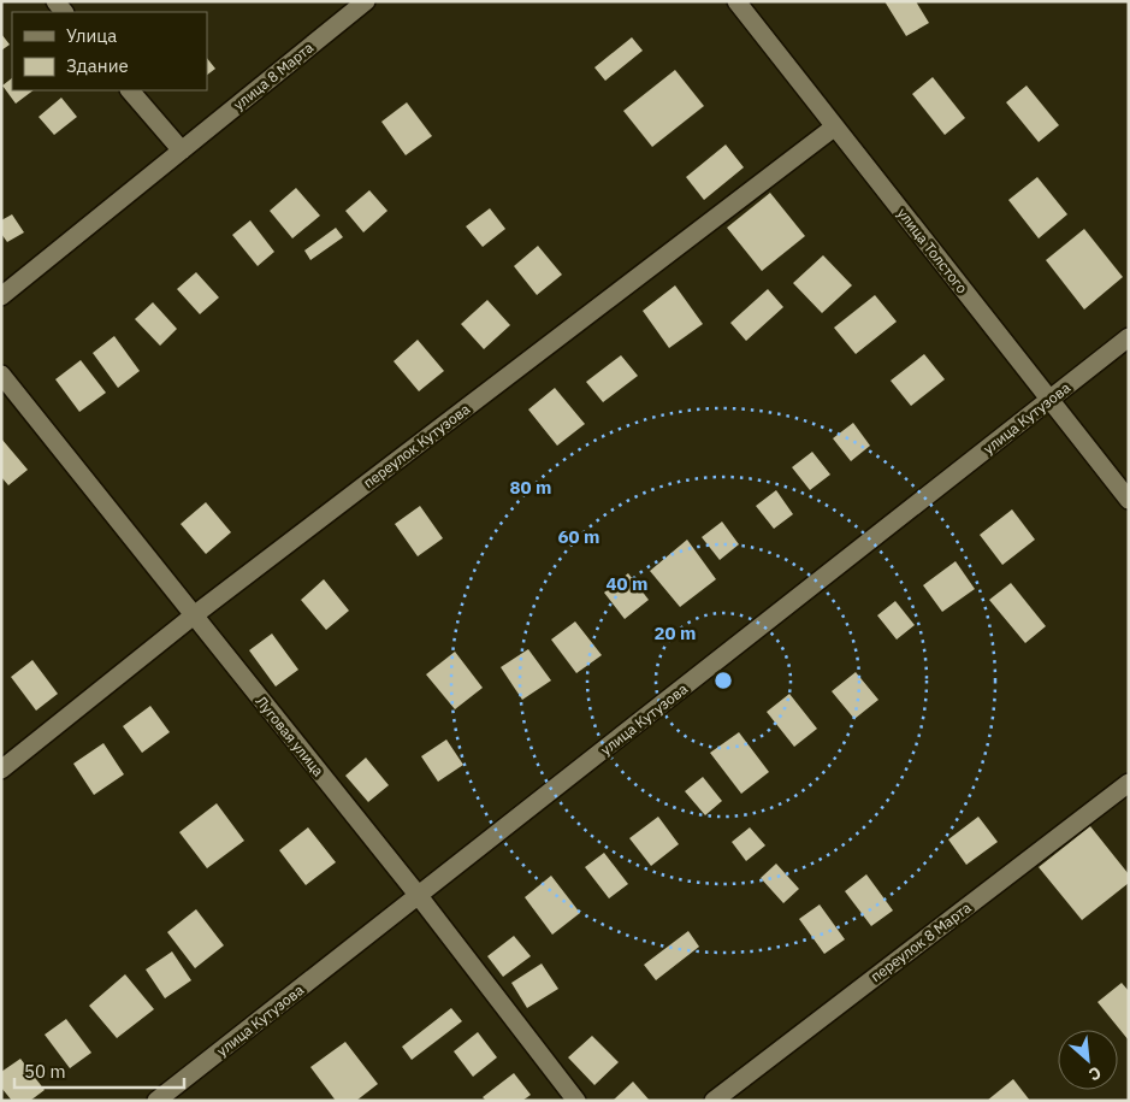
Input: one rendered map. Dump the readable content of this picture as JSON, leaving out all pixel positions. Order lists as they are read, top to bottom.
{
  "streets": {
    "street": [
      "улица 8 Марта",
      "улица Толстого",
      "улица Кутузова",
      "переулок Кутузова",
      "Луговая улица",
      "переулок 8 Марта"
    ]
  },
  "crossings": [
    ["улица Толстого", "улица Кутузова"],
    ["улица Толстого", "переулок Кутузова"],
    ["улица Кутузова", "Луговая улица"],
    ["переулок Кутузова", "Луговая улица"]
  ],
  "legend": ["Улица", "Здание"],
  "scale_bar": "50 m",
  "north": "bottom right",
  "rings": [
    "80 m",
    "60 m",
    "40 m",
    "20 m"
  ]
}
